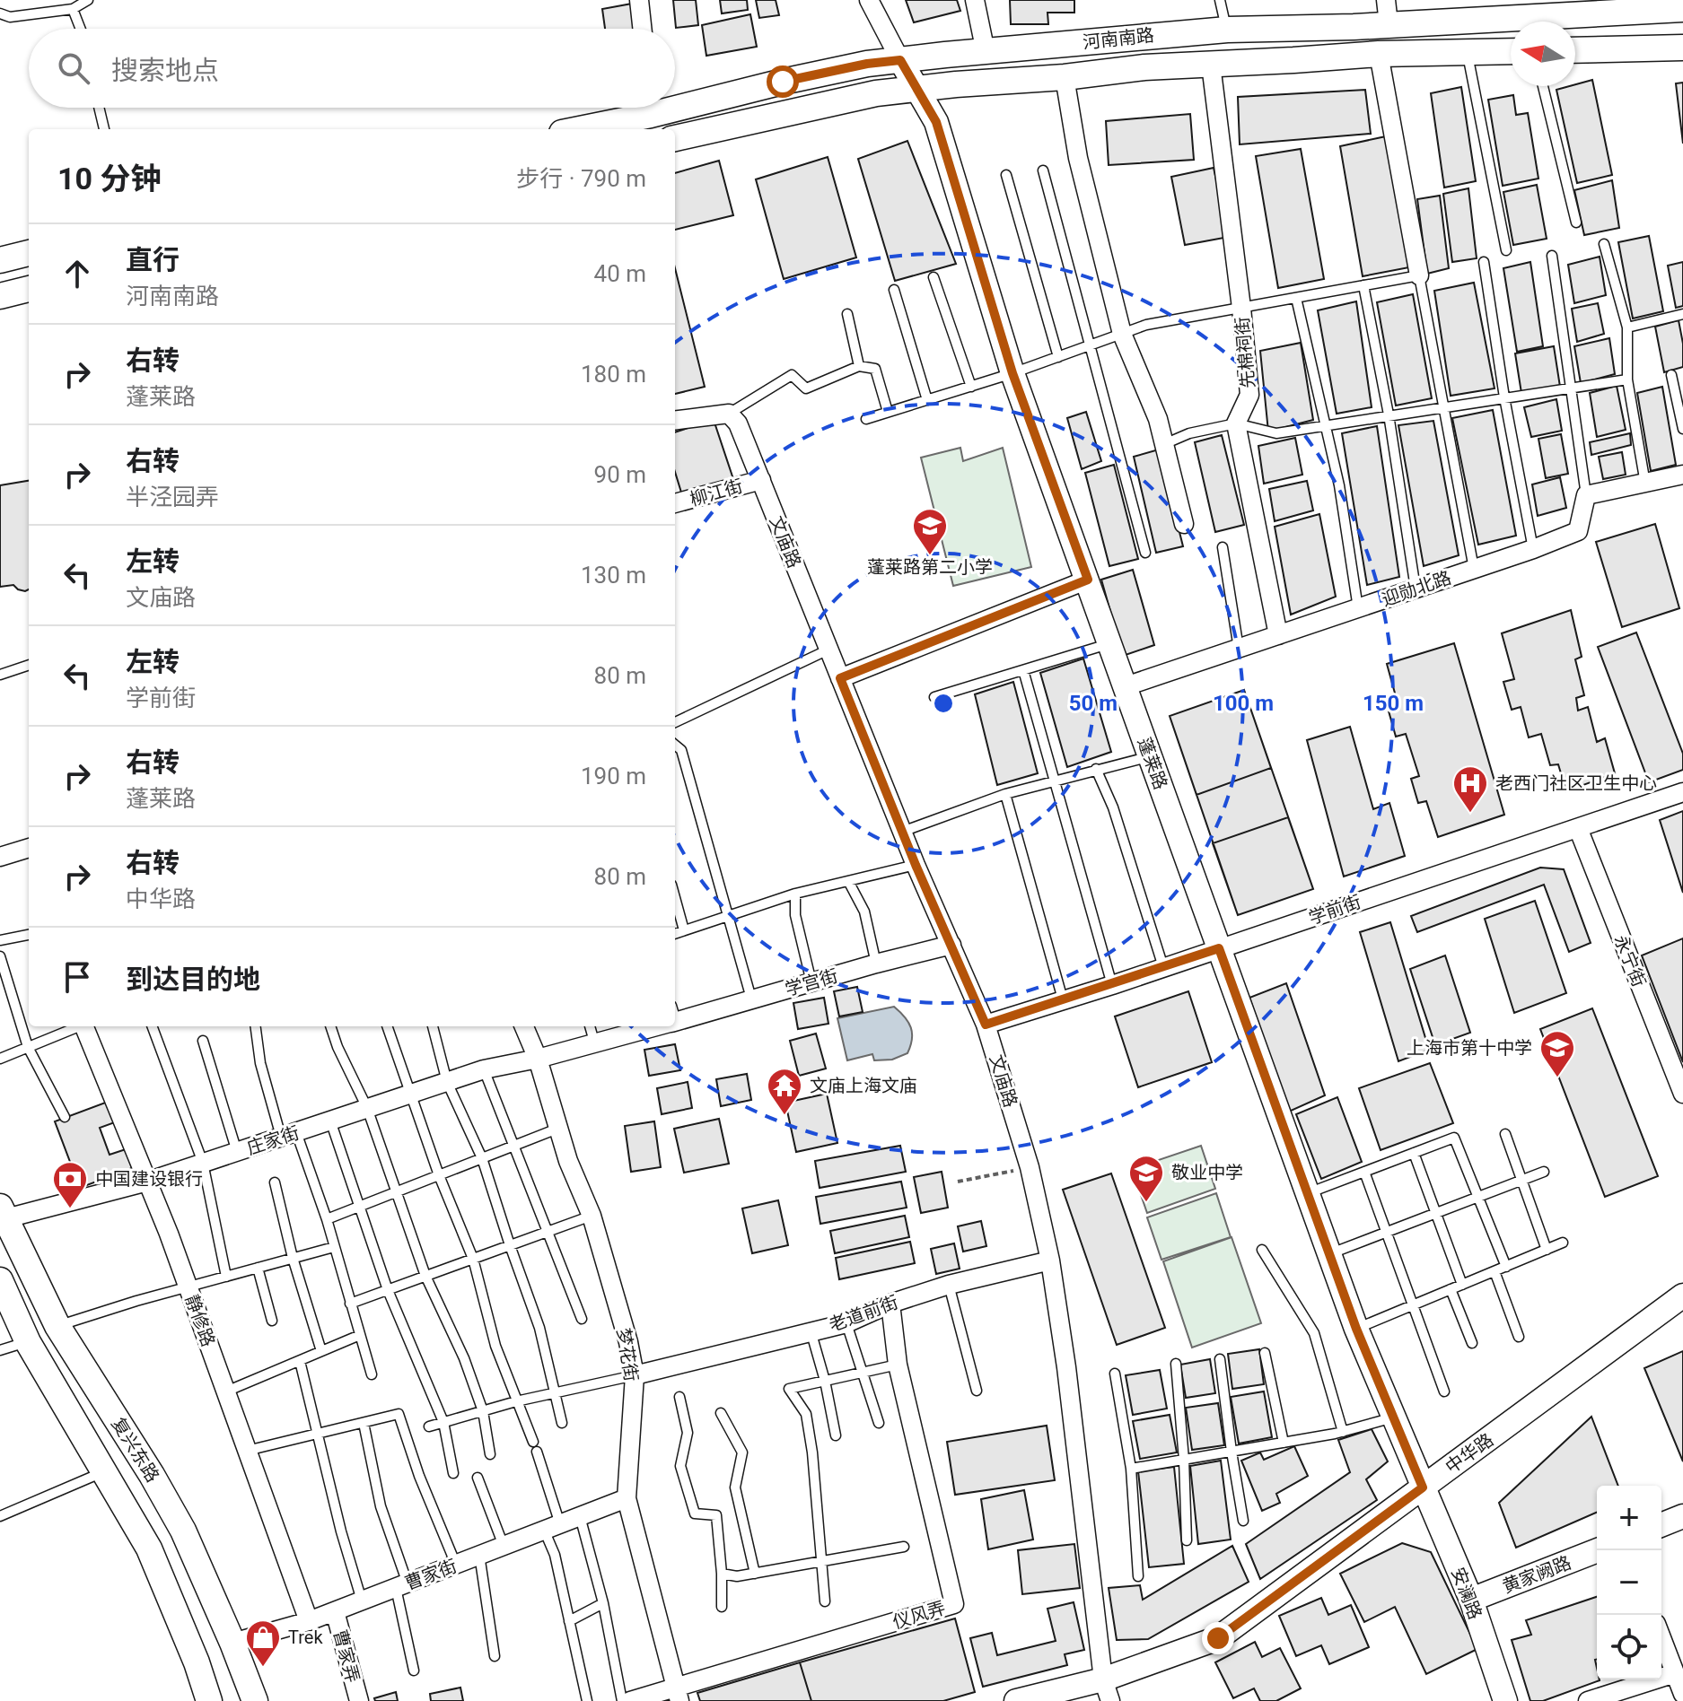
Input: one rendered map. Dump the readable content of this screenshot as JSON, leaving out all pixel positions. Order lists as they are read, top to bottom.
{
  "streets": {
    "main road": ["河南南路", "复兴东路"],
    "street": [
      "先棉祠街",
      "柳江街",
      "文庙路",
      "迎勋北路",
      "蓬莱路",
      "学前街",
      "永宁街",
      "学宫街",
      "庄家街",
      "老道前街",
      "静修路",
      "梦花街",
      "中华路",
      "曹家街",
      "黄家阙路",
      "安澜路",
      "仪风弄",
      "曹家弄"
    ]
  },
  "crossings": [
    ["河南南路", "先棉祠街"],
    ["河南南路", "蓬莱路"],
    ["柳江街", "文庙路"],
    ["文庙路", "学前街"],
    ["文庙路", "学宫街"],
    ["文庙路", "老道前街"],
    ["文庙路", "中华路"],
    ["迎勋北路", "蓬莱路"],
    ["蓬莱路", "学前街"],
    ["蓬莱路", "中华路"],
    ["蓬莱路", "安澜路"],
    ["学前街", "永宁街"],
    ["学宫街", "庄家街"],
    ["学宫街", "梦花街"],
    ["庄家街", "静修路"],
    ["庄家街", "梦花街"],
    ["庄家街", "复兴东路"],
    ["老道前街", "梦花街"],
    ["老道前街", "仪风弄"],
    ["静修路", "曹家街"],
    ["梦花街", "曹家街"],
    ["梦花街", "仪风弄"],
    ["复兴东路", "曹家街"],
    ["中华路", "安澜路"],
    ["曹家街", "曹家弄"],
    ["黄家阙路", "安澜路"]
  ],
  "places": {
    "school or university": ["蓬莱路第二小学", "上海市第十中学", "敬业中学"],
    "hospital": ["老西门社区卫生中心"],
    "temple": ["文庙上海文庙"],
    "bank": ["中国建设银行"],
    "shop": ["Trek"]
  },
  "north": "left",
  "page": {
    "search": "搜索地点",
    "heading": ["10 分钟", "步行 · 790 m"],
    "list": [
      ["直行", "河南南路", "40 m"],
      ["右转", "蓬莱路", "180 m"],
      ["右转", "半泾园弄", "90 m"],
      ["左转", "文庙路", "130 m"],
      ["左转", "学前街", "80 m"],
      ["右转", "蓬莱路", "190 m"],
      ["右转", "中华路", "80 m"],
      "到达目的地"
    ],
    "map_buttons": ["+", "−"]
  },
  "rings": ["50 m", "100 m", "150 m"]
}
